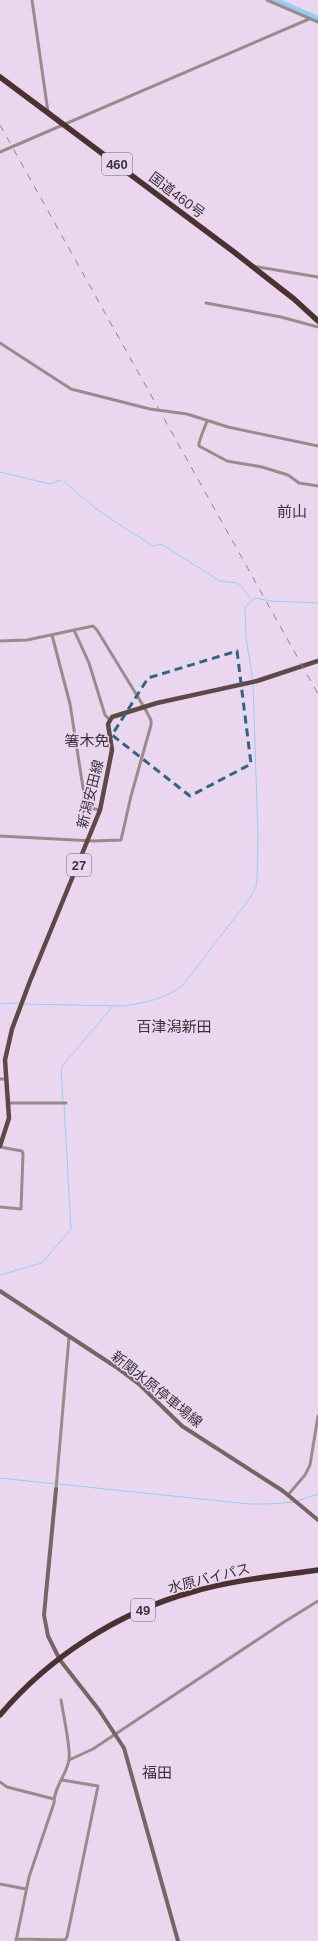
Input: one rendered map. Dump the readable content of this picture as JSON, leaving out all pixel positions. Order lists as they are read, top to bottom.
{
  "streets": {
    "highway": [
      "460",
      "国道460号",
      "水原バイパス",
      "49"
    ],
    "main road": ["新潟安田線", "27"],
    "street": ["新関水原停車場線"]
  },
  "districts": [
    "前山",
    "箸木免",
    "百津潟新田",
    "福田"
  ]
}
